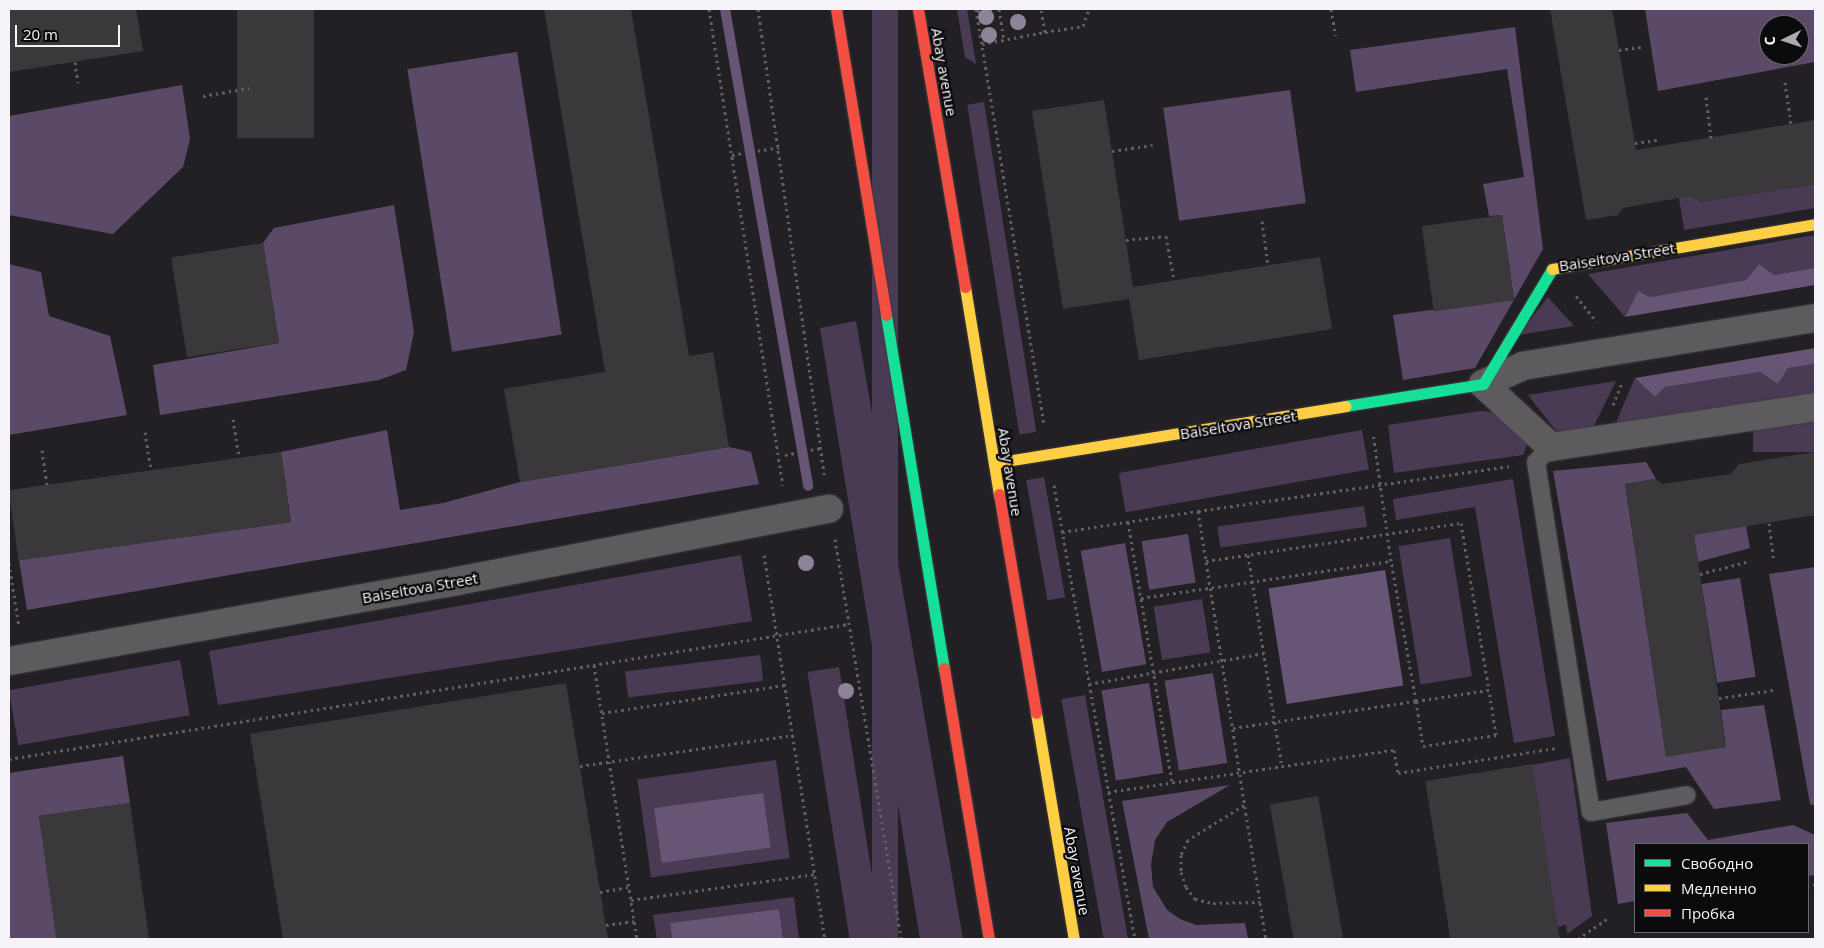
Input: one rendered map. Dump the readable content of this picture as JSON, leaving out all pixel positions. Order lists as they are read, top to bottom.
{
  "streets": {
    "main road": ["Abay avenue", "Baiseitova Street"]
  },
  "crossings": [
    ["Abay avenue", "Baiseitova Street"]
  ],
  "legend": ["Свободно", "Медленно", "Пробка"],
  "scale_bar": "20 m",
  "north": "left"
}
